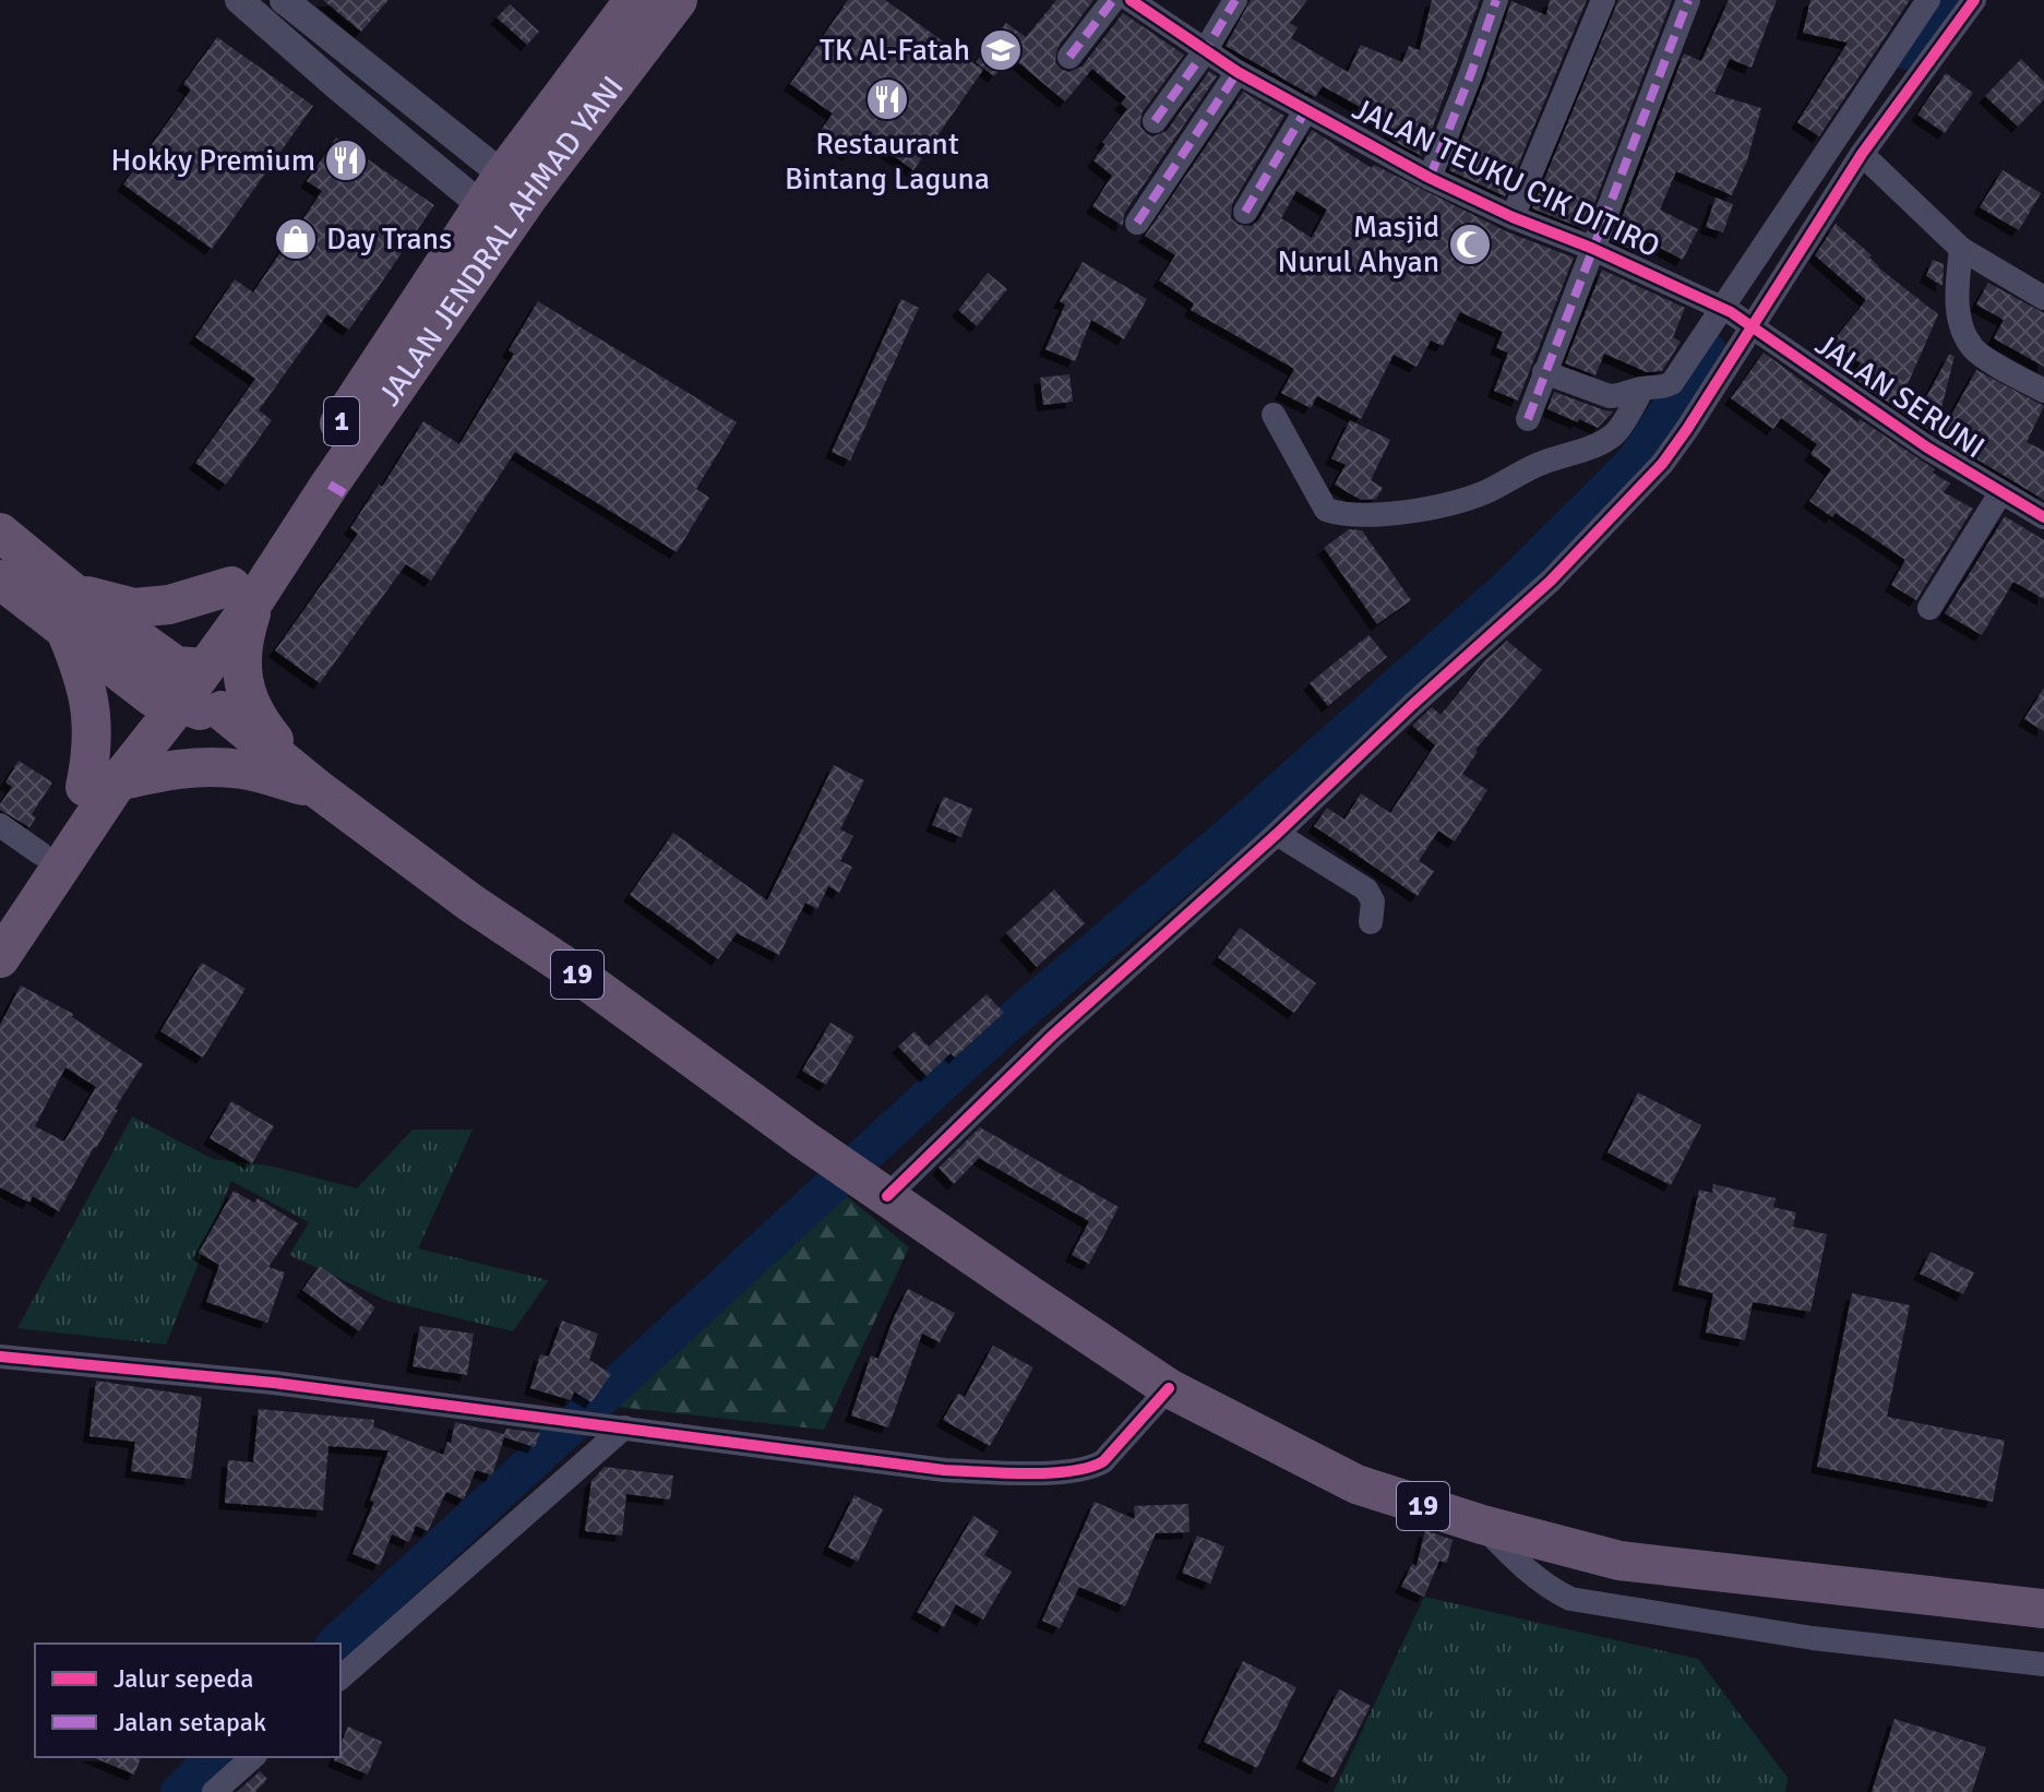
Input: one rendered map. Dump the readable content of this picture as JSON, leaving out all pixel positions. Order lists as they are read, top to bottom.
{
  "streets": {
    "highway": ["JALAN JENDRAL AHMAD YANI", "1", "19"],
    "street": ["JALAN TEUKU CIK DITIRO", "JALAN SERUNI"]
  },
  "crossings": [
    ["JALAN TEUKU CIK DITIRO", "JALAN SERUNI"],
    ["JALAN JENDRAL AHMAD YANI", "1"],
    ["JALAN JENDRAL AHMAD YANI", "19"],
    ["1", "19"]
  ],
  "places": {
    "school or university": ["TK Al-Fatah"],
    "restaurant": ["Restaurant Bintang Laguna", "Hokky Premium"],
    "shop": ["Day Trans"],
    "mosque": ["Masjid Nurul Ahyan"]
  },
  "legend": ["Jalur sepeda", "Jalan setapak"]
}
